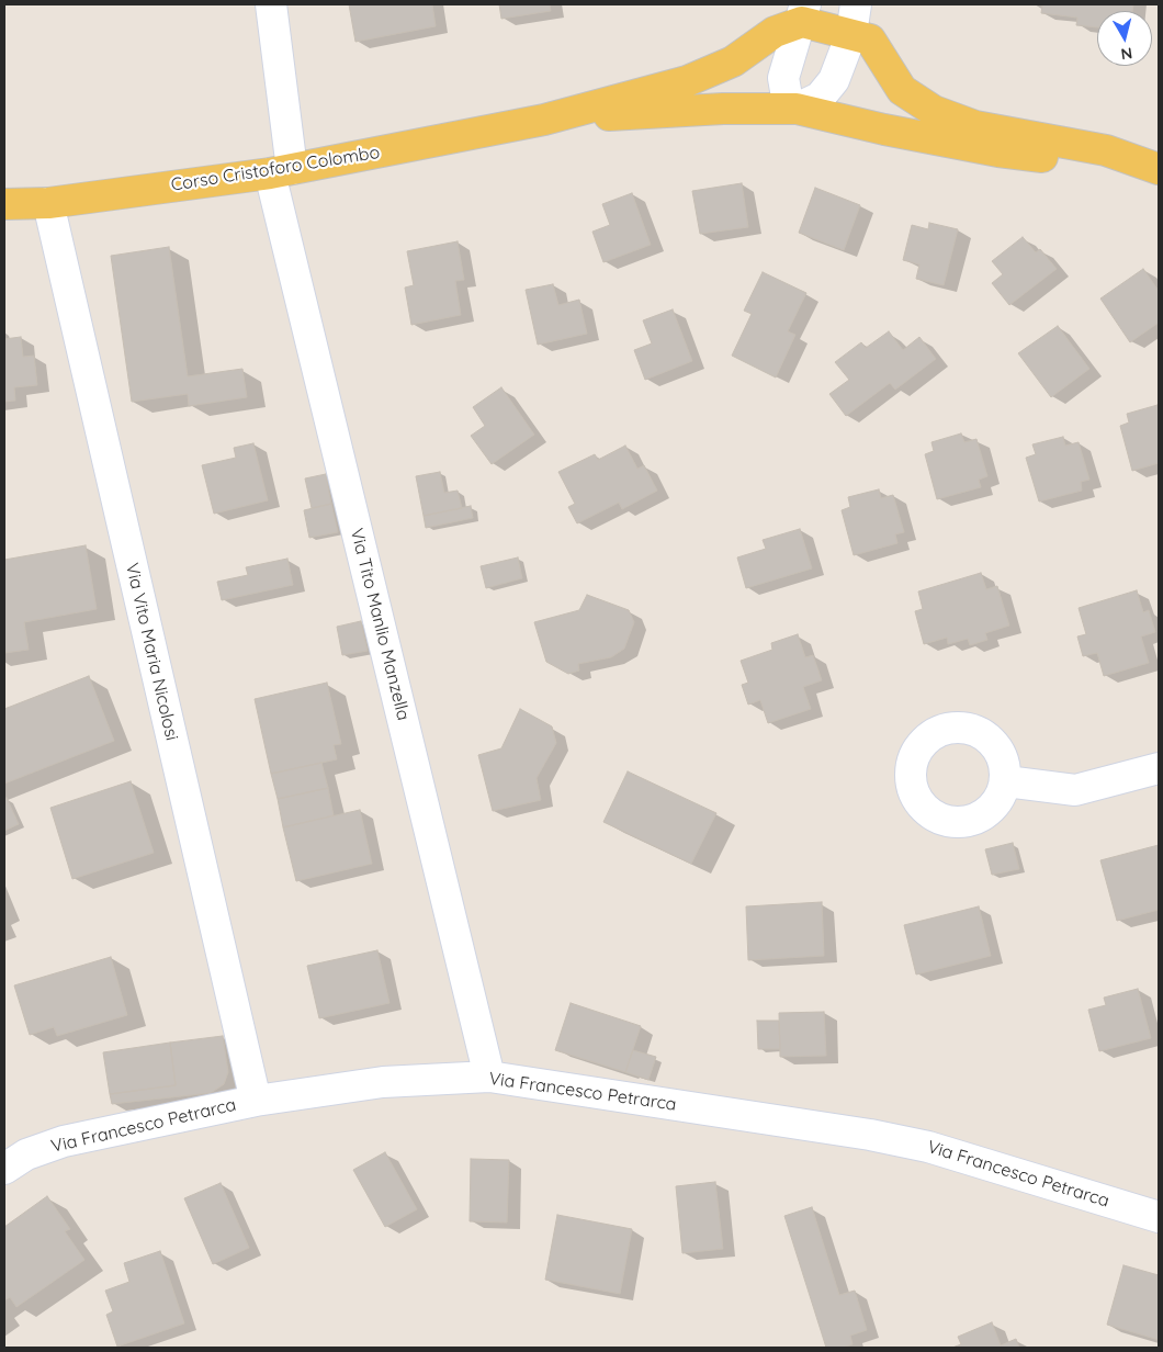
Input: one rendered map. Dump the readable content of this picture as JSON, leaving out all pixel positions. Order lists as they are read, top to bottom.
{
  "streets": {
    "main road": ["Corso Cristoforo Colombo"],
    "street": ["Via Tito Manlio Manzella", "Via Vito Maria Nicolosi", "Via Francesco Petrarca"]
  },
  "crossings": [
    ["Corso Cristoforo Colombo", "Via Tito Manlio Manzella"],
    ["Corso Cristoforo Colombo", "Via Vito Maria Nicolosi"],
    ["Via Tito Manlio Manzella", "Via Francesco Petrarca"],
    ["Via Vito Maria Nicolosi", "Via Francesco Petrarca"]
  ],
  "north": "bottom"
}
